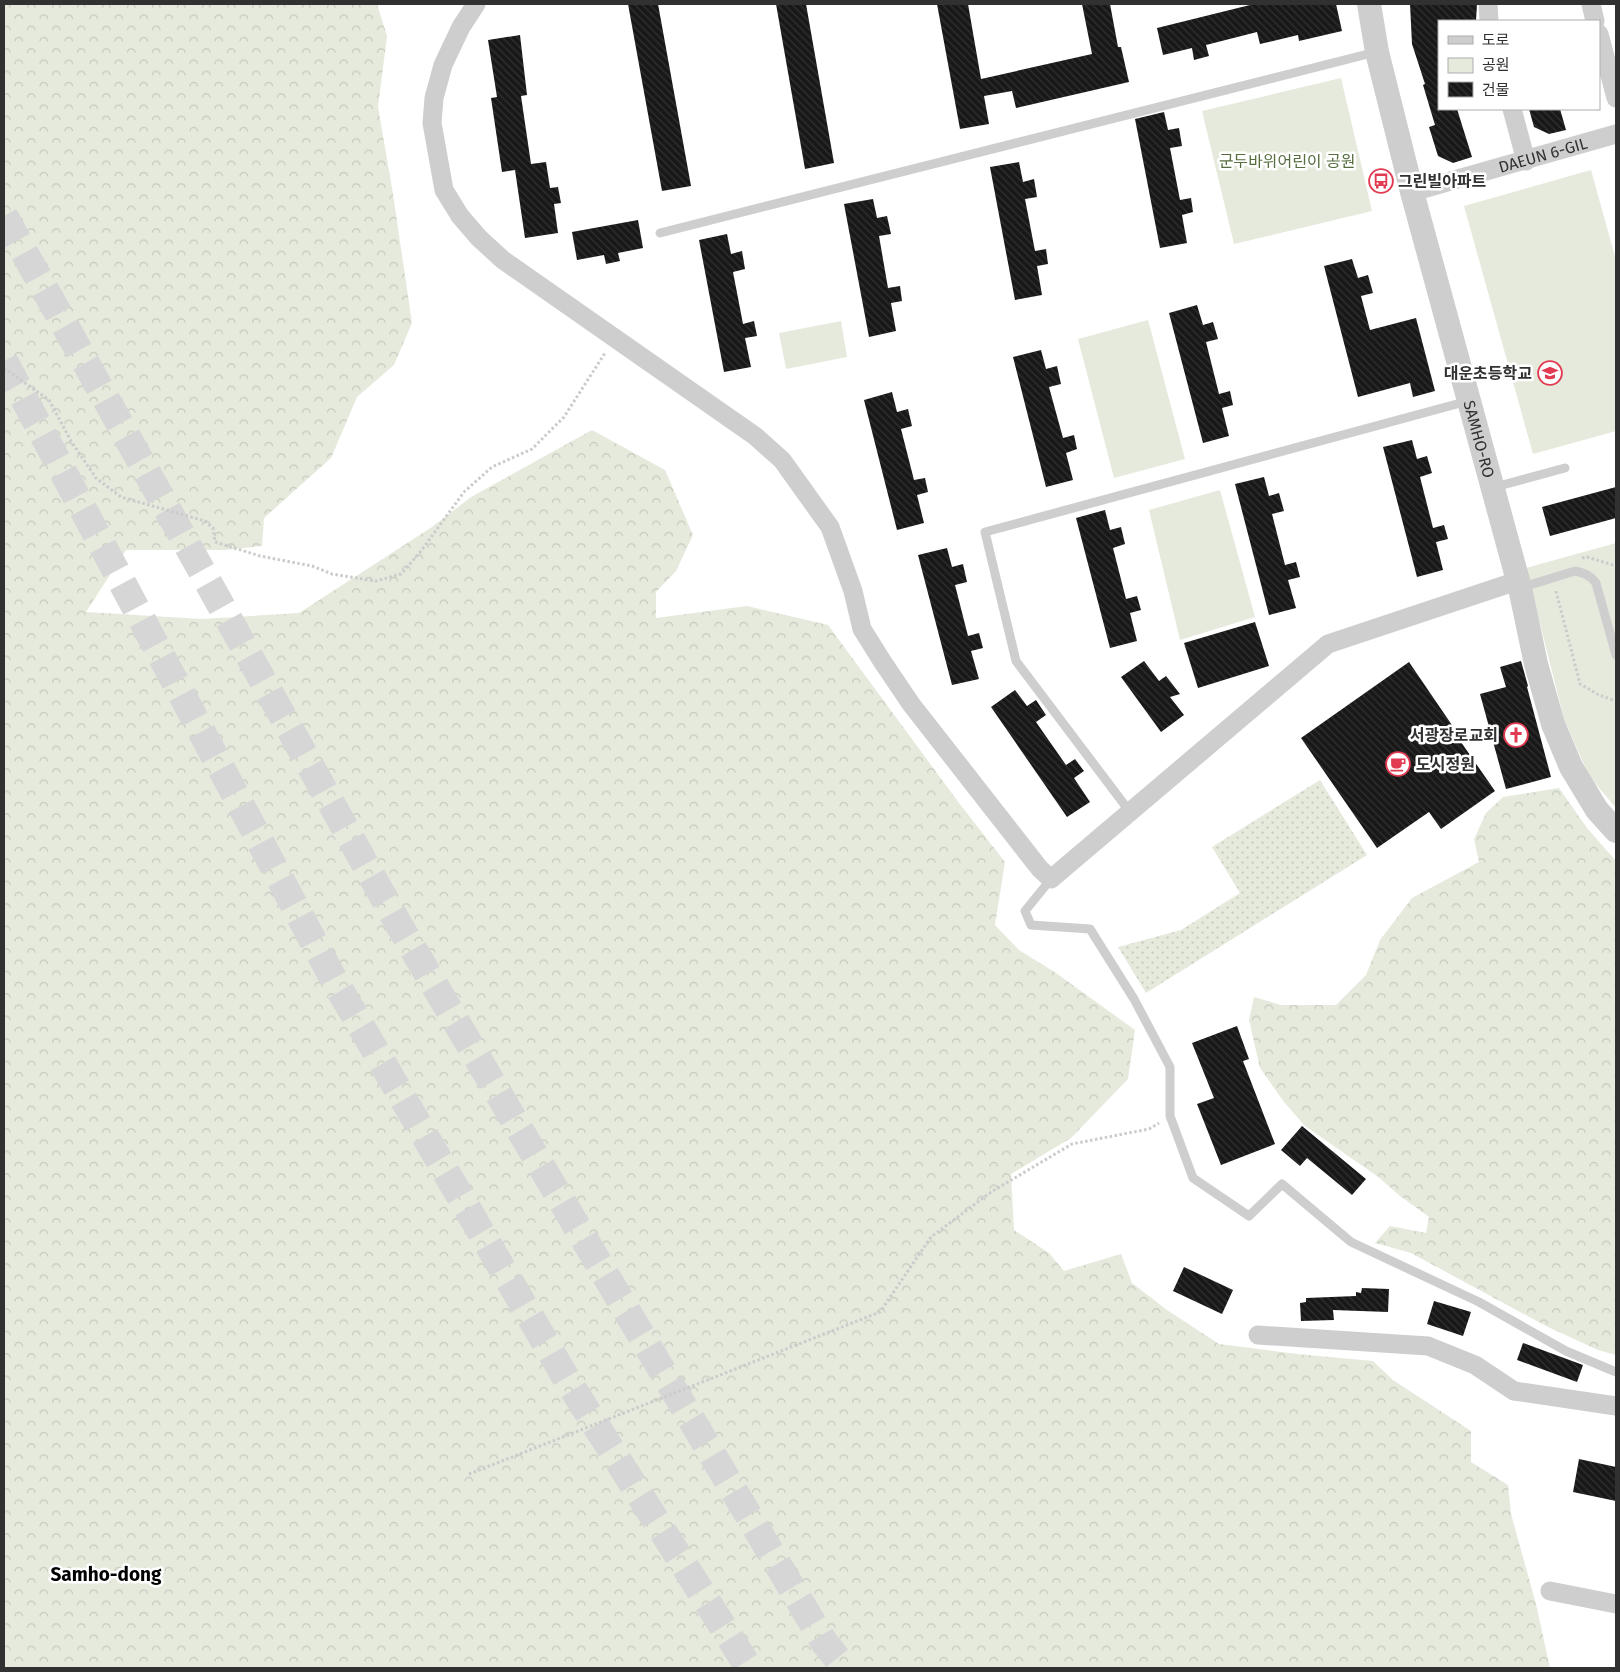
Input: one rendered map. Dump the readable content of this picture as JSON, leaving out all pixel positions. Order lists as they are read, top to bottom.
{
  "streets": {
    "street": ["DAEUN 6-GIL", "SAMHO-RO"]
  },
  "crossings": [
    ["DAEUN 6-GIL", "SAMHO-RO"]
  ],
  "districts": ["Samho-dong"],
  "parks": ["군두바위어린이 공원"],
  "places": {
    "bus stop": ["그린빌아파트"],
    "school or university": ["대운초등학교"],
    "church": ["서광장로교회"],
    "cafe": ["도시정원"]
  },
  "legend": ["도로", "공원", "건물"]
}
